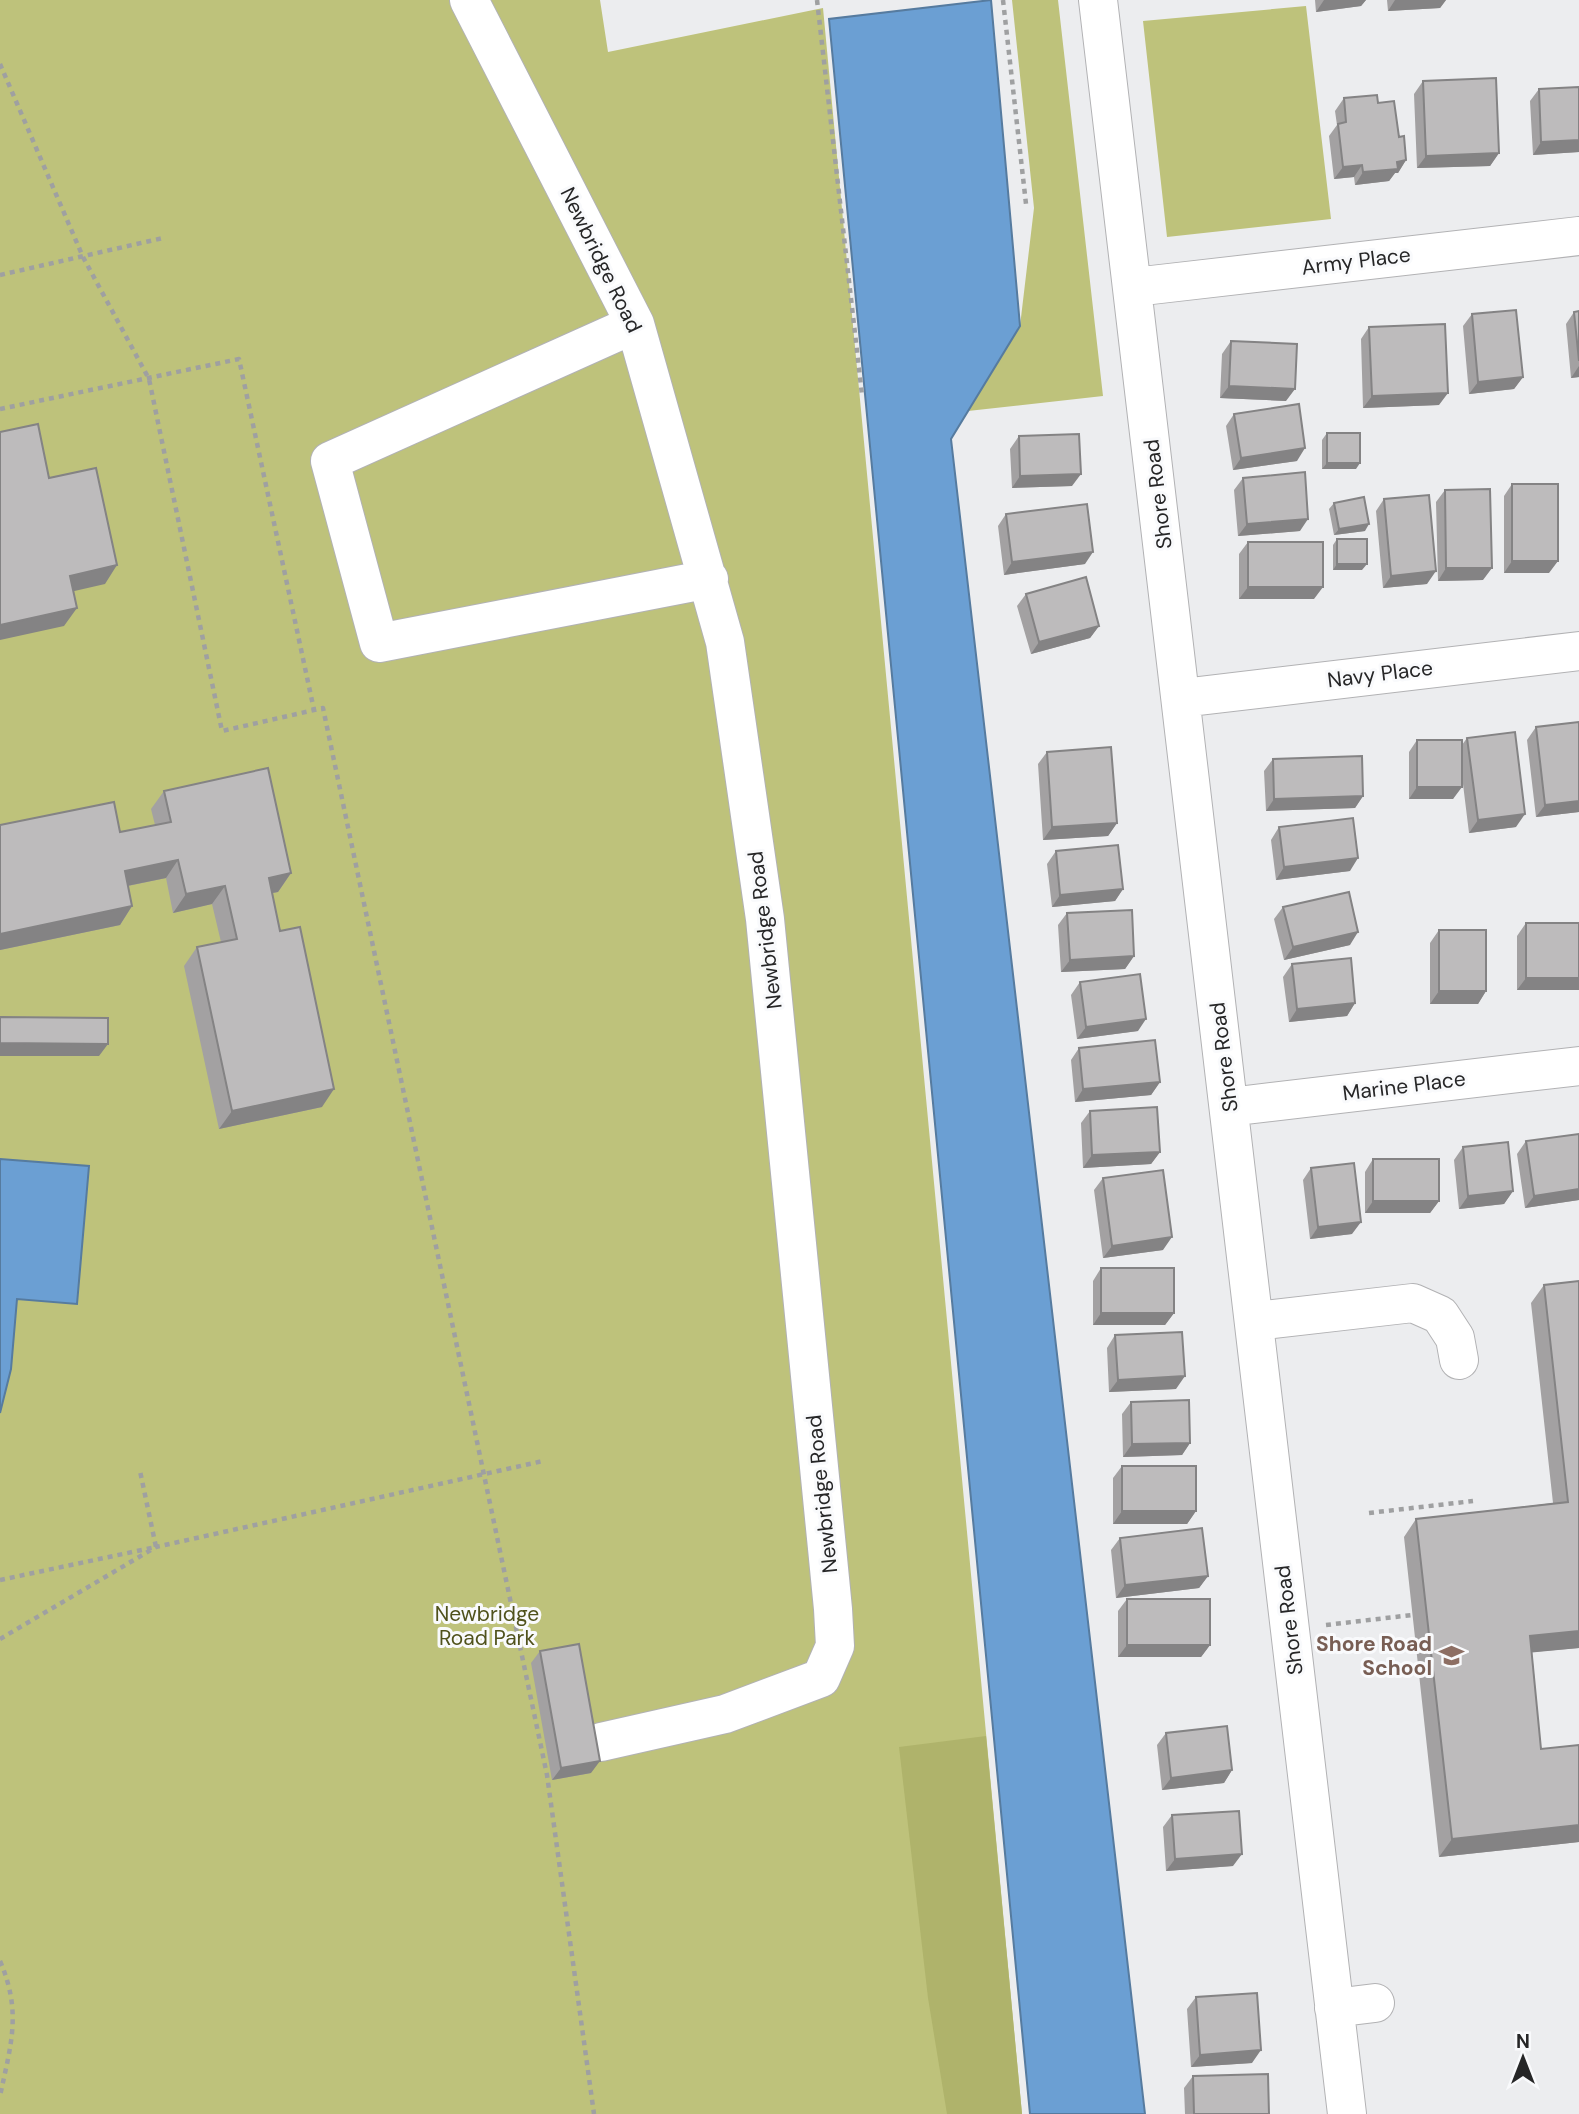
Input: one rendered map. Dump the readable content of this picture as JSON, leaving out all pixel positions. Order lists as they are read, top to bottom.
{
  "streets": {
    "street": [
      "Newbridge Road",
      "Army Place",
      "Shore Road",
      "Navy Place",
      "Marine Place"
    ]
  },
  "crossings": [
    ["Army Place", "Shore Road"],
    ["Shore Road", "Navy Place"],
    ["Shore Road", "Marine Place"]
  ],
  "parks": ["Newbridge Road Park"],
  "places": {
    "school or university": ["Shore Road School"]
  },
  "north": "top"
}
